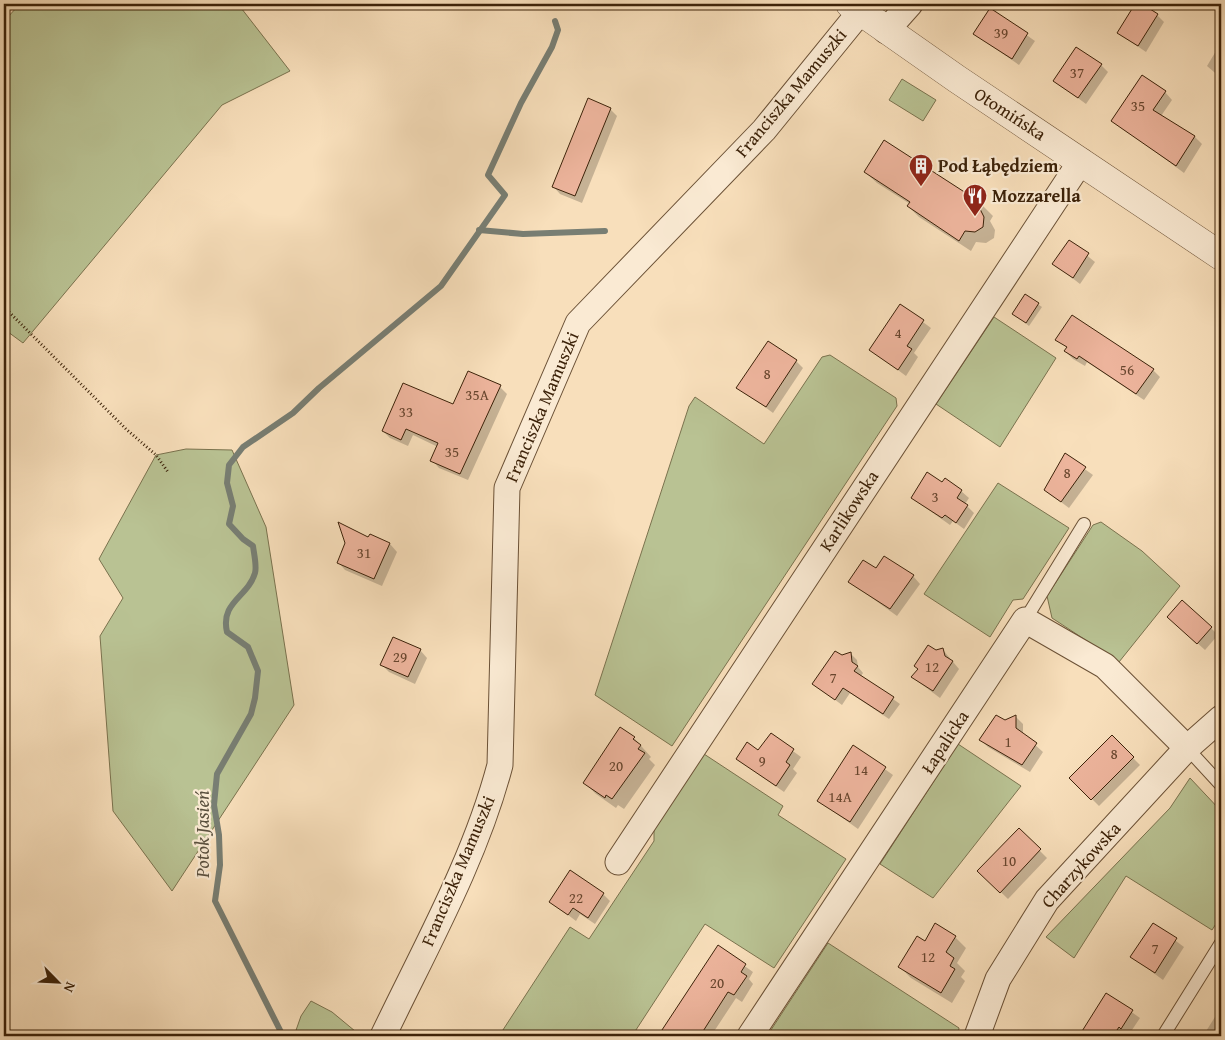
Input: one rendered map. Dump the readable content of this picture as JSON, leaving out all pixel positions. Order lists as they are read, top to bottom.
{
  "streets": {
    "street": [
      "Franciszka Mamuszki",
      "Otomińska",
      "Karlikowska",
      "Łapalicka",
      "Charzykowska"
    ]
  },
  "crossings": [
    ["Franciszka Mamuszki", "Otomińska"],
    ["Otomińska", "Karlikowska"]
  ],
  "water": ["Potok Jasień"],
  "places": {
    "building": ["Pod Łąbędziem"],
    "restaurant": ["Mozzarella"]
  },
  "house_numbers": [
    "39",
    "37",
    "35",
    "4",
    "56",
    "8",
    "35A",
    "33",
    "35",
    "8",
    "3",
    "31",
    "29",
    "12",
    "7",
    "1",
    "8",
    "9",
    "20",
    "14",
    "14A",
    "10",
    "22",
    "7",
    "12",
    "20"
  ],
  "north": "bottom right"
}
